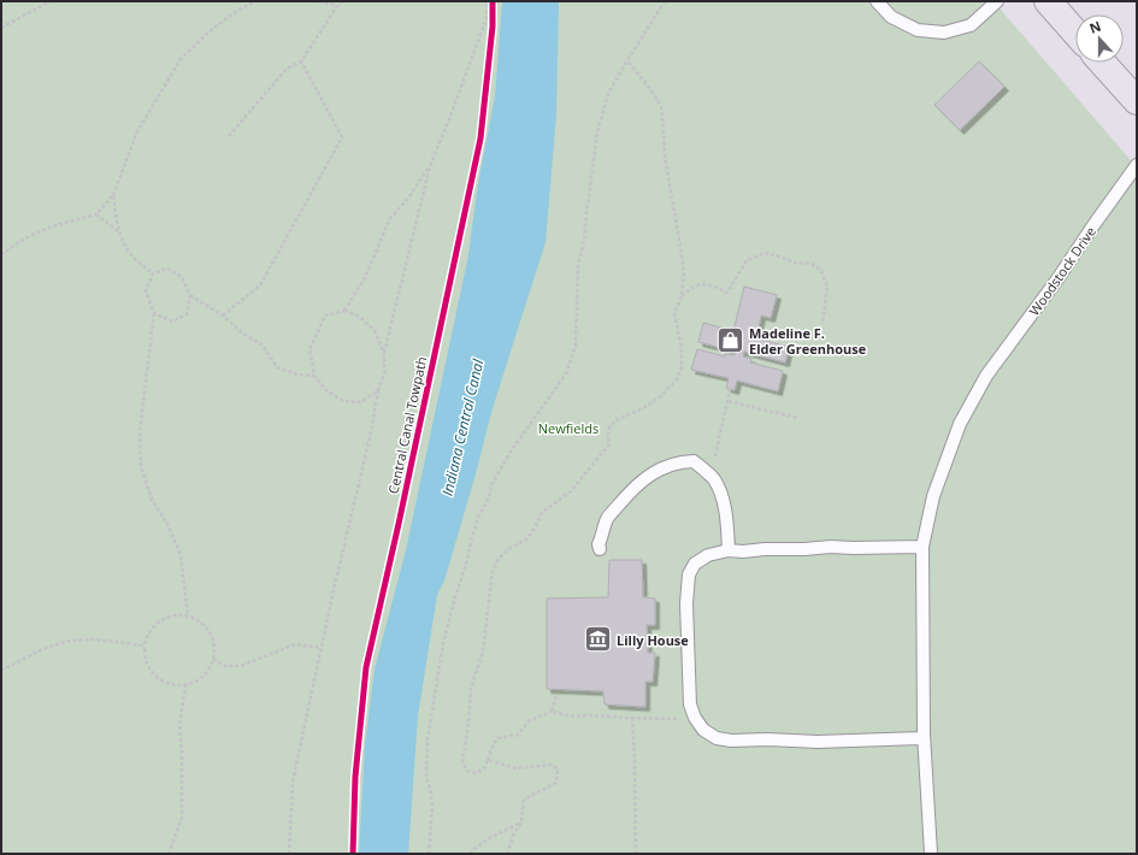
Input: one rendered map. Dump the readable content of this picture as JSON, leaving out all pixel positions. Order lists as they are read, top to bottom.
{
  "streets": {
    "lane": ["Woodstock Drive"],
    "cycle path": ["Central Canal Towpath"]
  },
  "water": ["Indiana Central Canal"],
  "parks": ["Newfields"],
  "places": {
    "shop": ["Madeline F. Elder Greenhouse"],
    "museum": ["Lilly House"]
  },
  "north": "top"
}
